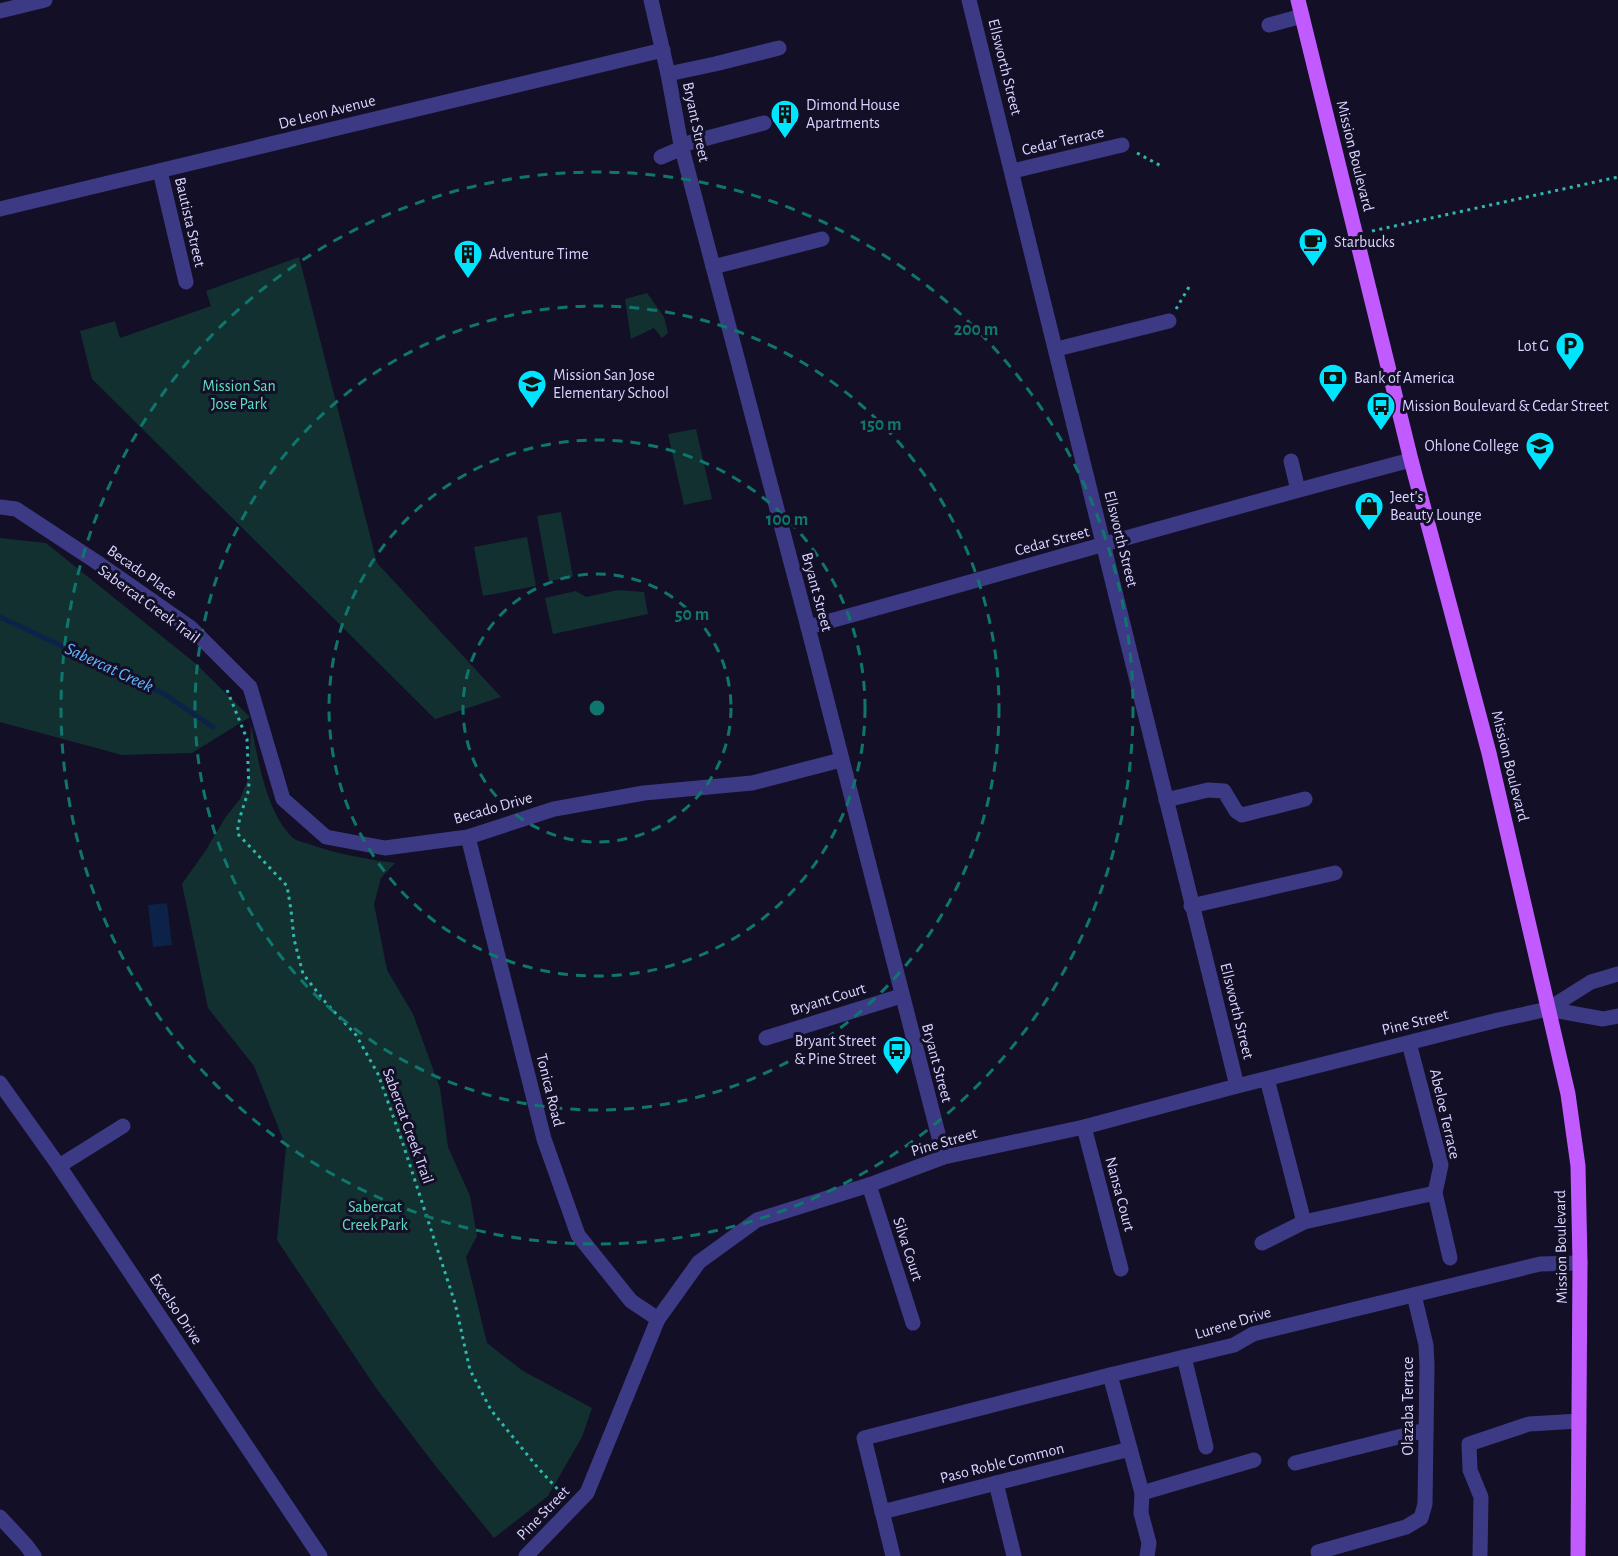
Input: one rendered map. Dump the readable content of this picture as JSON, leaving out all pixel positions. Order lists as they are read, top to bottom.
{
  "streets": {
    "main road": ["Mission Boulevard"],
    "street": [
      "Ellsworth Street",
      "De Leon Avenue",
      "Bryant Street",
      "Cedar Terrace",
      "Bautista Street",
      "Cedar Street",
      "Becado Place",
      "Becado Drive",
      "Bryant Court",
      "Pine Street",
      "Tonica Road",
      "Abeloe Terrace",
      "Nansa Court",
      "Silva Court",
      "Excelso Drive",
      "Lurene Drive",
      "Olazaba Terrace",
      "Paso Roble Common"
    ],
    "path": ["Sabercat Creek Trail"]
  },
  "crossings": [
    ["Ellsworth Street", "Cedar Terrace"],
    ["Ellsworth Street", "Cedar Street"],
    ["Ellsworth Street", "Pine Street"],
    ["De Leon Avenue", "Bryant Street"],
    ["De Leon Avenue", "Bautista Street"],
    ["Bryant Street", "Cedar Street"],
    ["Bryant Street", "Becado Drive"],
    ["Bryant Street", "Bryant Court"],
    ["Bryant Street", "Pine Street"],
    ["Mission Boulevard", "Cedar Street"],
    ["Mission Boulevard", "Pine Street"],
    ["Mission Boulevard", "Lurene Drive"],
    ["Becado Place", "Becado Drive"],
    ["Sabercat Creek Trail", "Pine Street"],
    ["Becado Drive", "Tonica Road"],
    ["Pine Street", "Tonica Road"],
    ["Pine Street", "Abeloe Terrace"],
    ["Pine Street", "Nansa Court"],
    ["Pine Street", "Silva Court"],
    ["Lurene Drive", "Olazaba Terrace"],
    ["Lurene Drive", "Paso Roble Common"]
  ],
  "water": ["Sabercat Creek"],
  "parks": ["Mission San Jose Park", "Sabercat Creek Park"],
  "places": {
    "building": ["Dimond House Apartments", "Adventure Time"],
    "cafe": ["Starbucks"],
    "parking": ["Lot G"],
    "bank": ["Bank of America"],
    "school or university": ["Mission San Jose Elementary School", "Ohlone College"],
    "bus stop": ["Mission Boulevard & Cedar Street", "Bryant Street & Pine Street"],
    "shop": ["Jeet's Beauty Lounge"]
  },
  "rings": [
    "200 m",
    "150 m",
    "100 m",
    "50 m"
  ]
}
